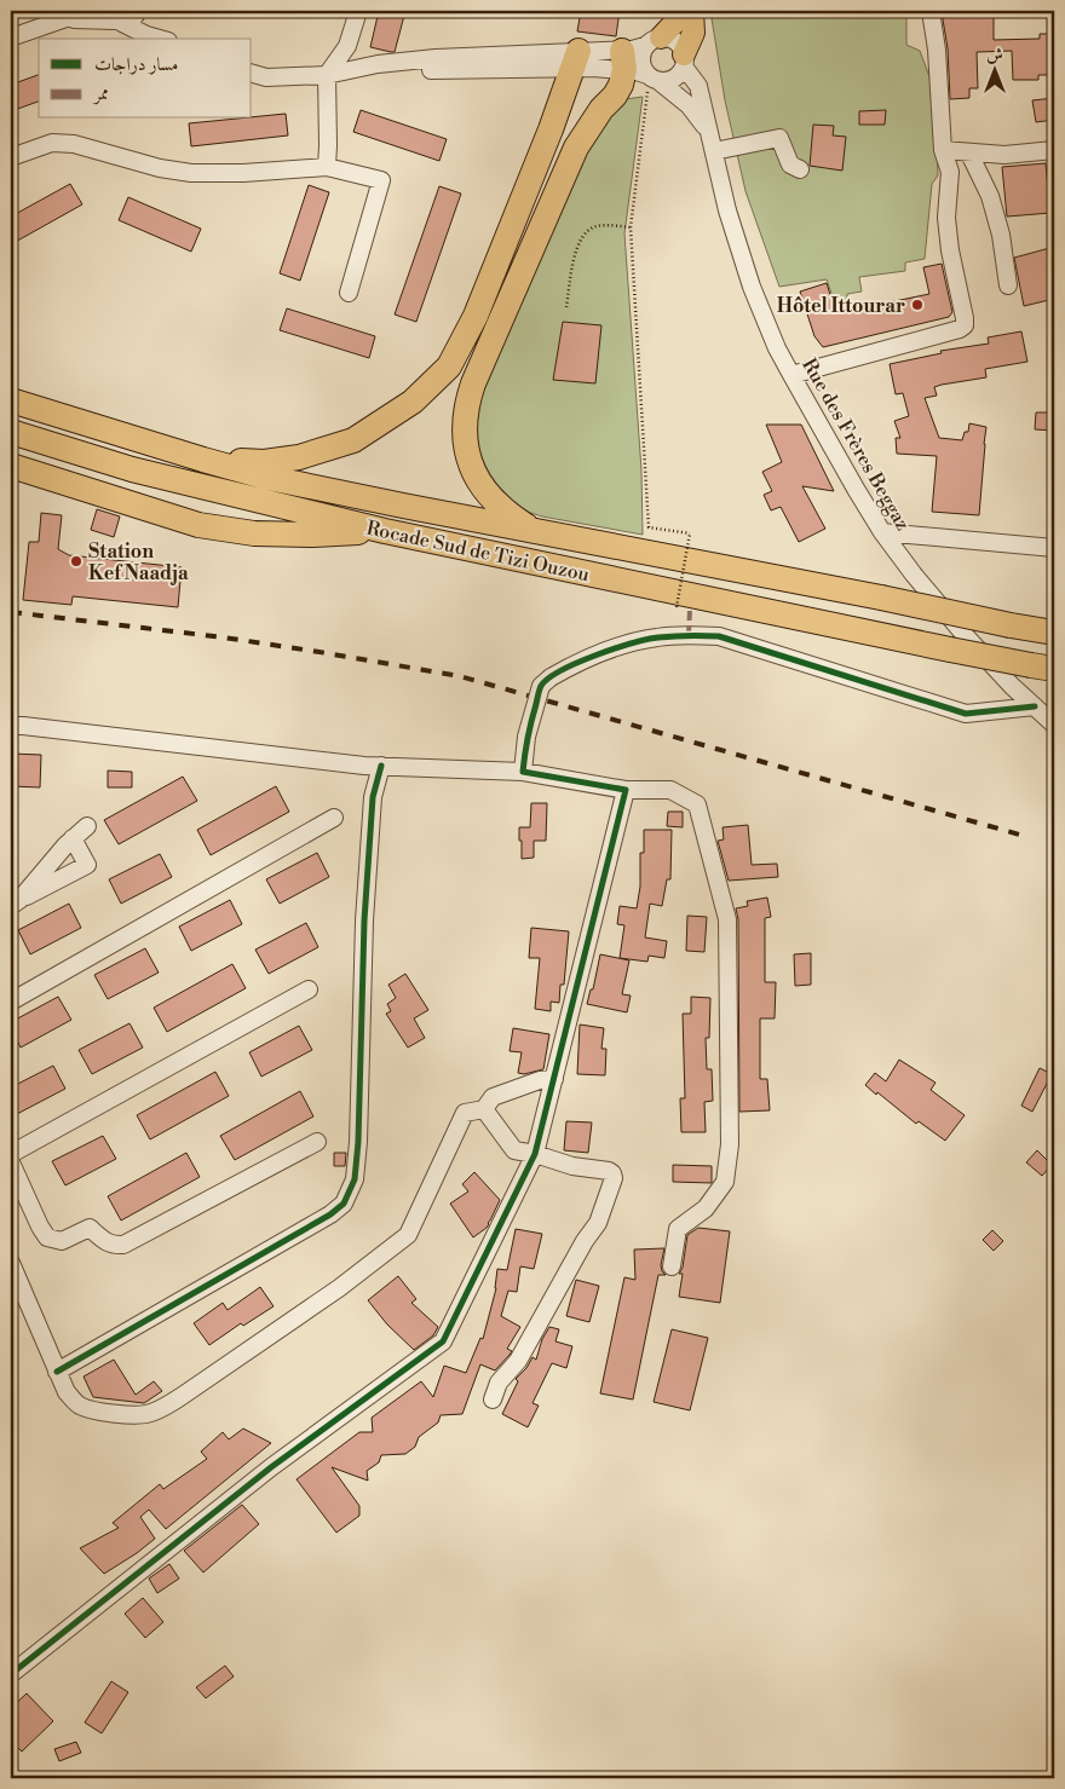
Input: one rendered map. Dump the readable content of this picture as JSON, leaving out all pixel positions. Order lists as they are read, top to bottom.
{
  "streets": {
    "highway": ["Rocade Sud de Tizi Ouzou"],
    "street": ["Rue des Frères Beggaz"]
  },
  "places": ["Hôtel Ittourar", "Station Kef Naadja"],
  "legend": ["مسار دراجات", "ممر"],
  "north": "top"
}
